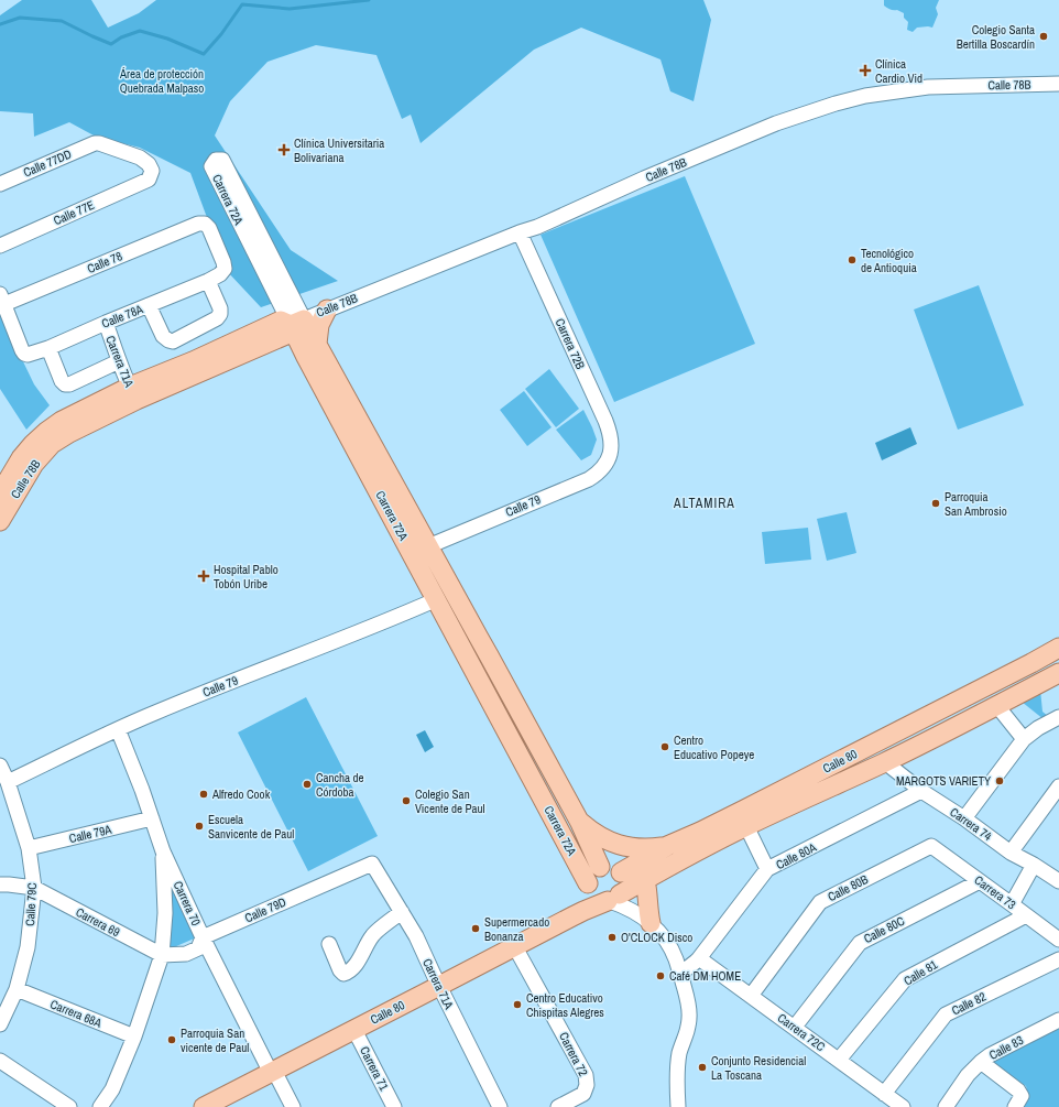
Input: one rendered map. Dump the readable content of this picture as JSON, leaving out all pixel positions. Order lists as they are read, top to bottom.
{
  "streets": {
    "main road": ["Calle 78B", "Carrera 72A", "Calle 80"],
    "street": [
      "Calle 77DD",
      "Calle 77E",
      "Calle 78",
      "Calle 78A",
      "Carrera 72B",
      "Carrera 71A",
      "Calle 79",
      "Carrera 74",
      "Calle 79A",
      "Calle 80A",
      "Calle 80B",
      "Carrera 73",
      "Carrera 70",
      "Calle 79C",
      "Calle 79D",
      "Carrera 69",
      "Calle 80C",
      "Calle 81",
      "Calle 82",
      "Carrera 68A",
      "Carrera 72C",
      "Calle 83",
      "Carrera 72",
      "Carrera 71"
    ]
  },
  "crossings": [
    ["Calle 78B", "Carrera 72A"],
    ["Calle 78B", "Carrera 72B"],
    ["Calle 78B", "Carrera 71A"],
    ["Calle 77DD", "Calle 77E"],
    ["Carrera 72A", "Calle 79"],
    ["Carrera 72A", "Calle 80"],
    ["Calle 78", "Calle 78A"],
    ["Calle 78A", "Carrera 71A"],
    ["Carrera 72B", "Calle 79"],
    ["Carrera 71A", "Calle 80"],
    ["Carrera 71A", "Calle 79D"],
    ["Calle 79", "Carrera 70"],
    ["Calle 79", "Calle 79C"],
    ["Calle 80", "Carrera 74"],
    ["Calle 80", "Carrera 70"],
    ["Calle 80", "Carrera 72"],
    ["Calle 80", "Carrera 71"],
    ["Carrera 74", "Calle 80A"],
    ["Calle 79A", "Carrera 70"],
    ["Calle 79A", "Calle 79C"],
    ["Calle 80A", "Carrera 72C"],
    ["Calle 80B", "Carrera 73"],
    ["Calle 80B", "Carrera 72C"],
    ["Carrera 73", "Calle 80C"],
    ["Carrera 73", "Calle 81"],
    ["Carrera 70", "Calle 79D"],
    ["Calle 79C", "Carrera 69"],
    ["Calle 79C", "Carrera 68A"],
    ["Calle 79D", "Carrera 69"],
    ["Calle 80C", "Carrera 72C"],
    ["Calle 81", "Carrera 72C"],
    ["Calle 82", "Carrera 72C"]
  ],
  "districts": ["ALTAMIRA"],
  "parks": ["Área de protección Quebrada Malpaso"],
  "places": {
    "other": [
      "Colegio Santa Bertilla Boscardín",
      "Tecnológico de Antioquia",
      "Parroquia San Ambrosio",
      "Centro Educativo Popeye",
      "MARGOT´S VARIETY",
      "Cancha de Córdoba",
      "Alfredo Cook",
      "Colegio San Vicente de Paul",
      "Escuela Sanvicente de Paul",
      "Supermercado Bonanza",
      "O'CLOCK Disco",
      "Café DM HOME",
      "Centro Educativo Chispitas Alegres",
      "Parroquia San vicente de Paul",
      "Conjunto Residencial La Toscana"
    ],
    "health": ["Clínica Cardio Vid", "Clínica Universitaria Bolivariana", "Hospital Pablo Tobón Uribe"]
  }
}
